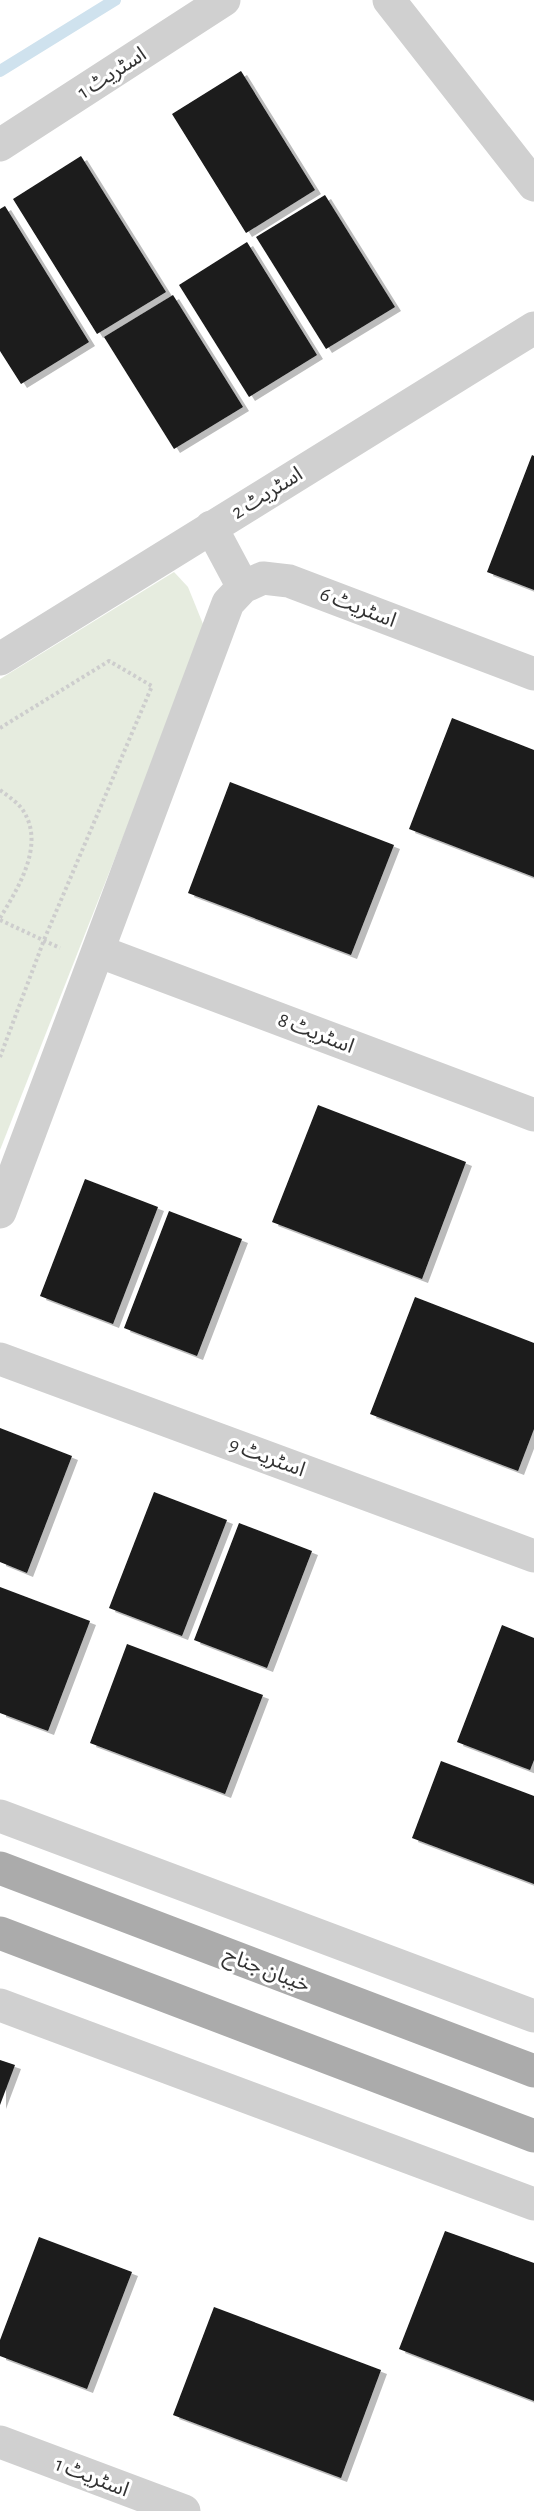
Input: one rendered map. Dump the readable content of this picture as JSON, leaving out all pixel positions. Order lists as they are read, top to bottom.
{
  "streets": {
    "main road": ["خیبان جناح"],
    "street": [
      "اسٹریٹ 1",
      "اسٹریٹ 2",
      "اسٹریٹ 6",
      "اسٹریٹ 8",
      "اسٹریٹ 9"
    ]
  }
}
